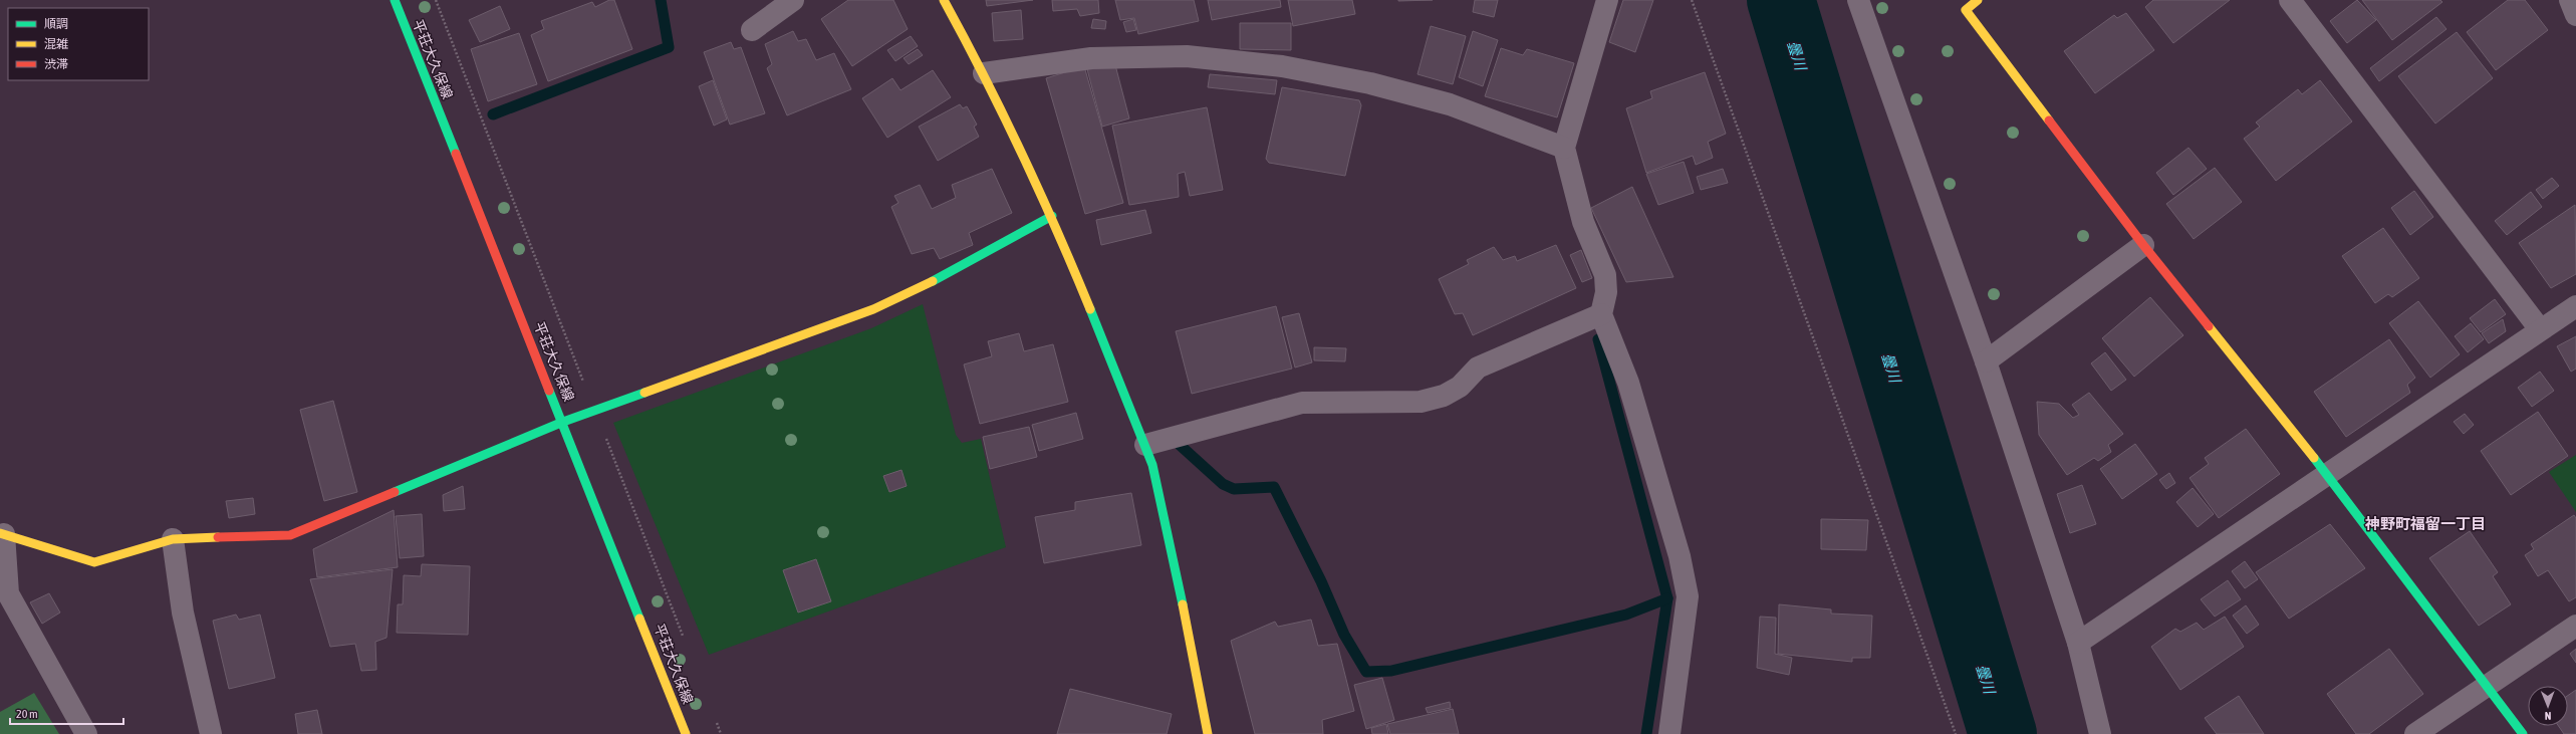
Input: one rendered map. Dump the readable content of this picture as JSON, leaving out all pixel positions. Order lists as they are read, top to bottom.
{
  "streets": {
    "street": ["平荘大久保線"]
  },
  "districts": ["神野町福留一丁目"],
  "water": ["曇川"],
  "legend": ["順調", "混雑", "渋滞"],
  "scale_bar": "20 m",
  "north": "bottom"
}
